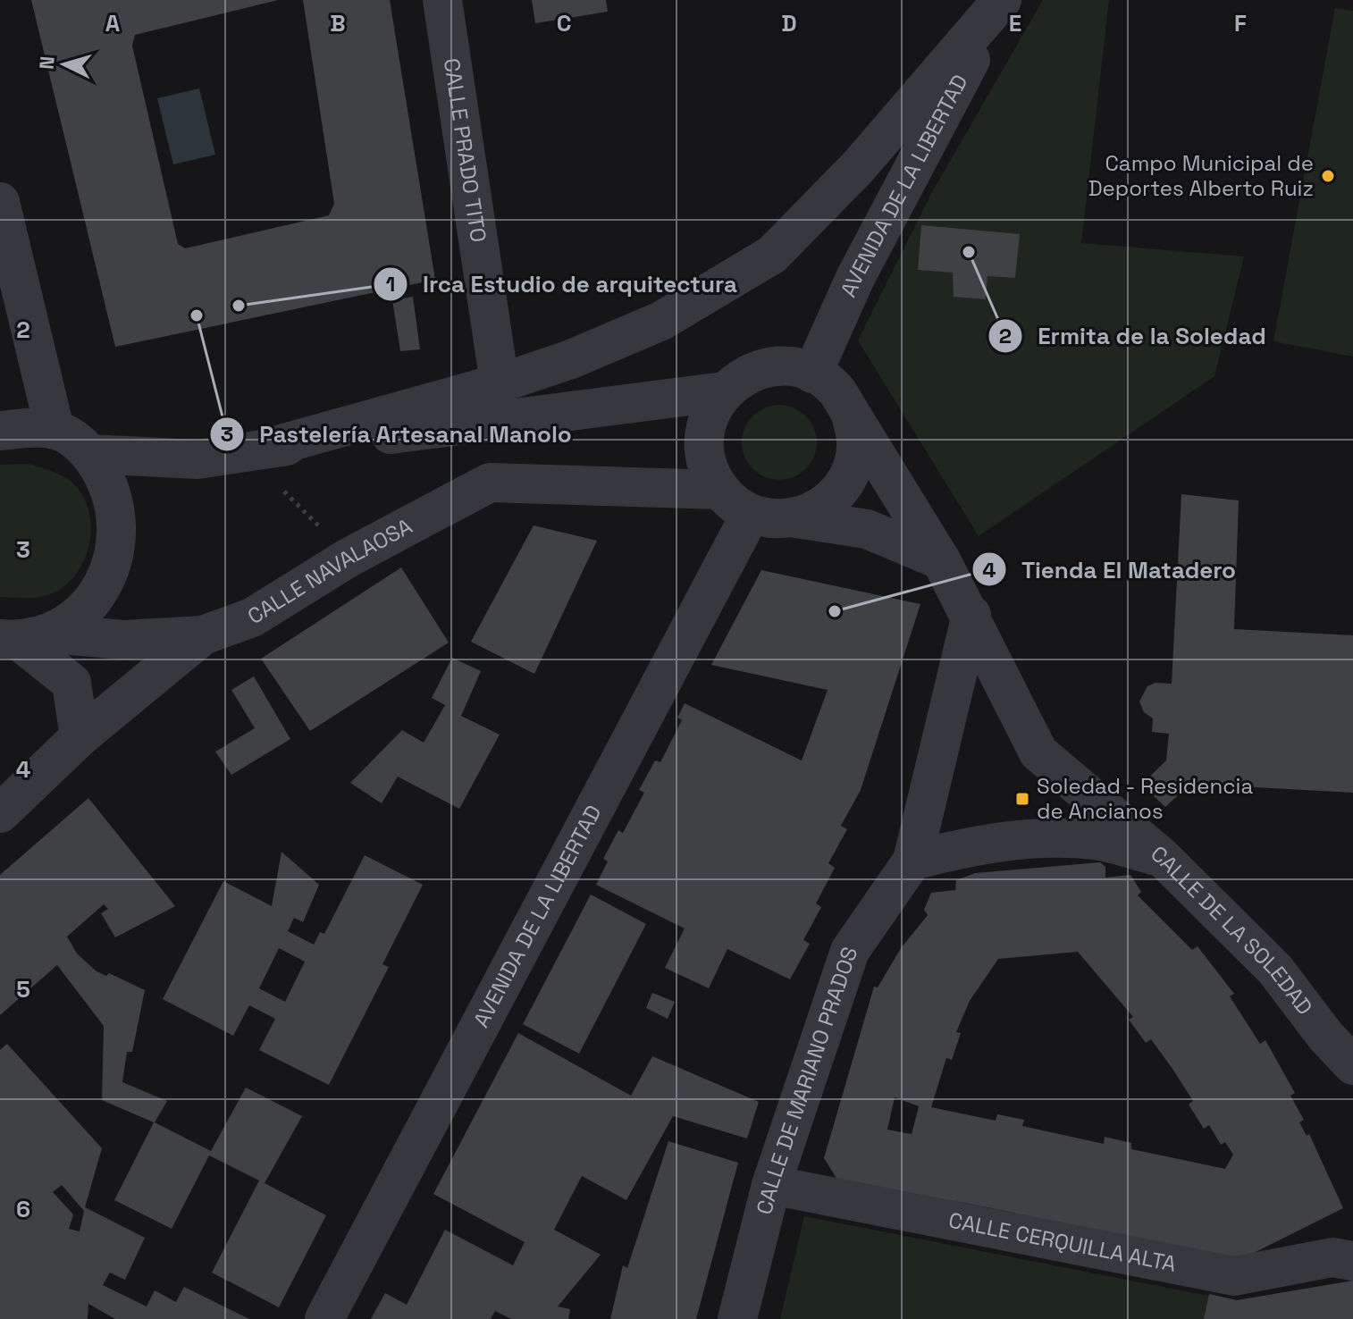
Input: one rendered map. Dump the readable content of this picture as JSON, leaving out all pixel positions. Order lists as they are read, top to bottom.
{
  "streets": {
    "street": [
      "CALLE PRADO TITO",
      "AVENIDA DE LA LIBERTAD",
      "CALLE NAVALAOSA",
      "CALLE DE LA SOLEDAD",
      "CALLE DE MARIANO PRADOS",
      "CALLE CERQUILLA ALTA"
    ]
  },
  "crossings": [
    ["AVENIDA DE LA LIBERTAD", "CALLE NAVALAOSA"],
    ["AVENIDA DE LA LIBERTAD", "CALLE DE LA SOLEDAD"],
    ["CALLE NAVALAOSA", "CALLE DE LA SOLEDAD"],
    ["CALLE DE LA SOLEDAD", "CALLE DE MARIANO PRADOS"],
    ["CALLE DE MARIANO PRADOS", "CALLE CERQUILLA ALTA"]
  ],
  "places": {
    "other": [
      "Campo Municipal de Deportes Alberto Ruiz",
      "Ermita de la Soledad",
      "Irca Estudio de arquitectura",
      "Pastelería Artesanal Manolo",
      "Tienda El Matadero"
    ],
    "transit": ["Soledad - Residencia de Ancianos"]
  },
  "north": "left",
  "grid": {
    "columns": [
      "A",
      "B",
      "C",
      "D",
      "E",
      "F"
    ],
    "rows": [
      "2",
      "3",
      "4",
      "5",
      "6"
    ]
  }
}
